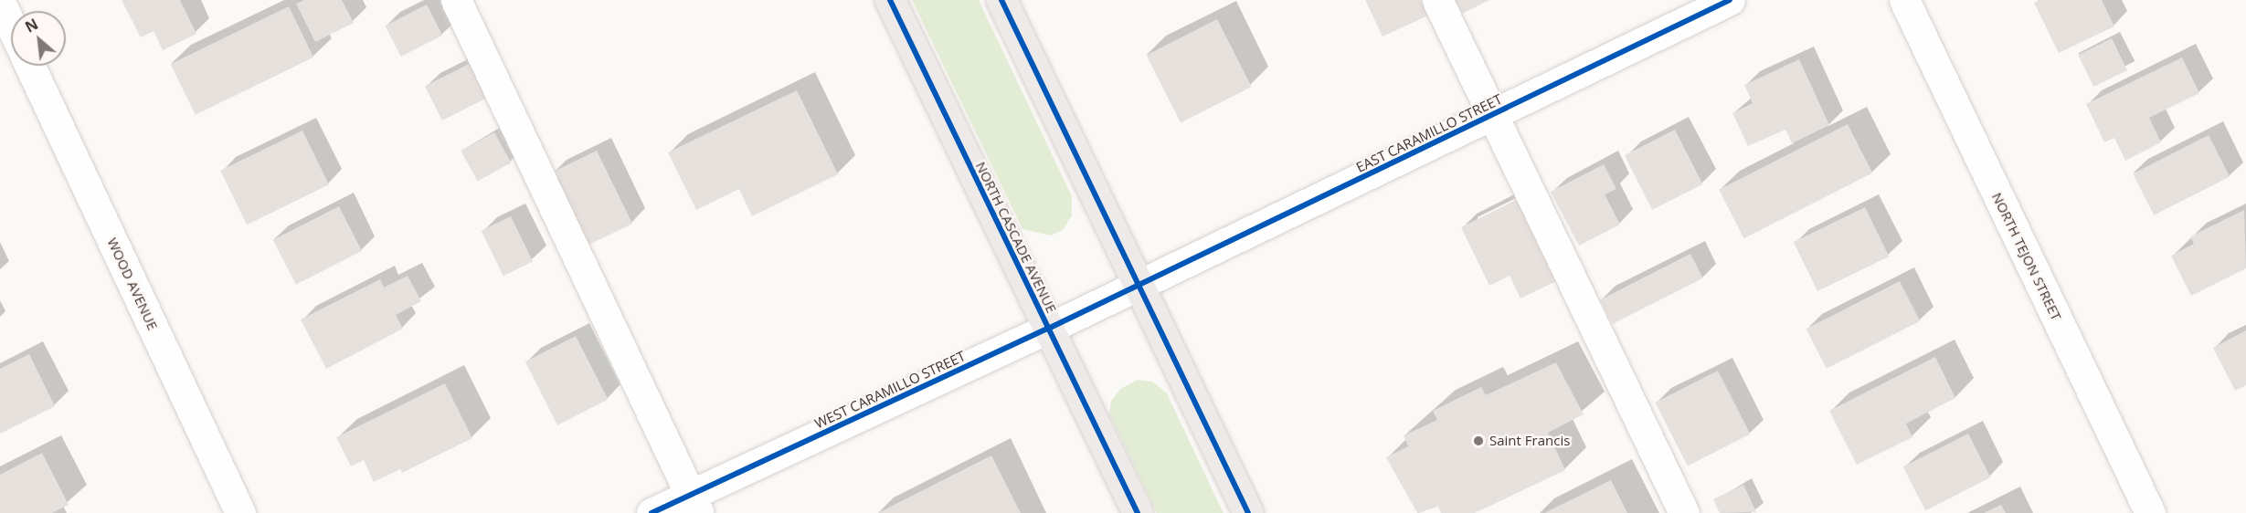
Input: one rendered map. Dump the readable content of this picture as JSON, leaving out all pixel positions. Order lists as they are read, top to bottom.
{
  "streets": {
    "main road": ["NORTH CASCADE AVENUE"],
    "street": [
      "EAST CARAMILLO STREET",
      "NORTH TEJON STREET",
      "WOOD AVENUE",
      "WEST CARAMILLO STREET"
    ]
  },
  "crossings": [
    ["EAST CARAMILLO STREET", "WEST CARAMILLO STREET"],
    ["NORTH CASCADE AVENUE", "WEST CARAMILLO STREET"]
  ],
  "places": ["Saint Francis"],
  "north": "top left"
}
